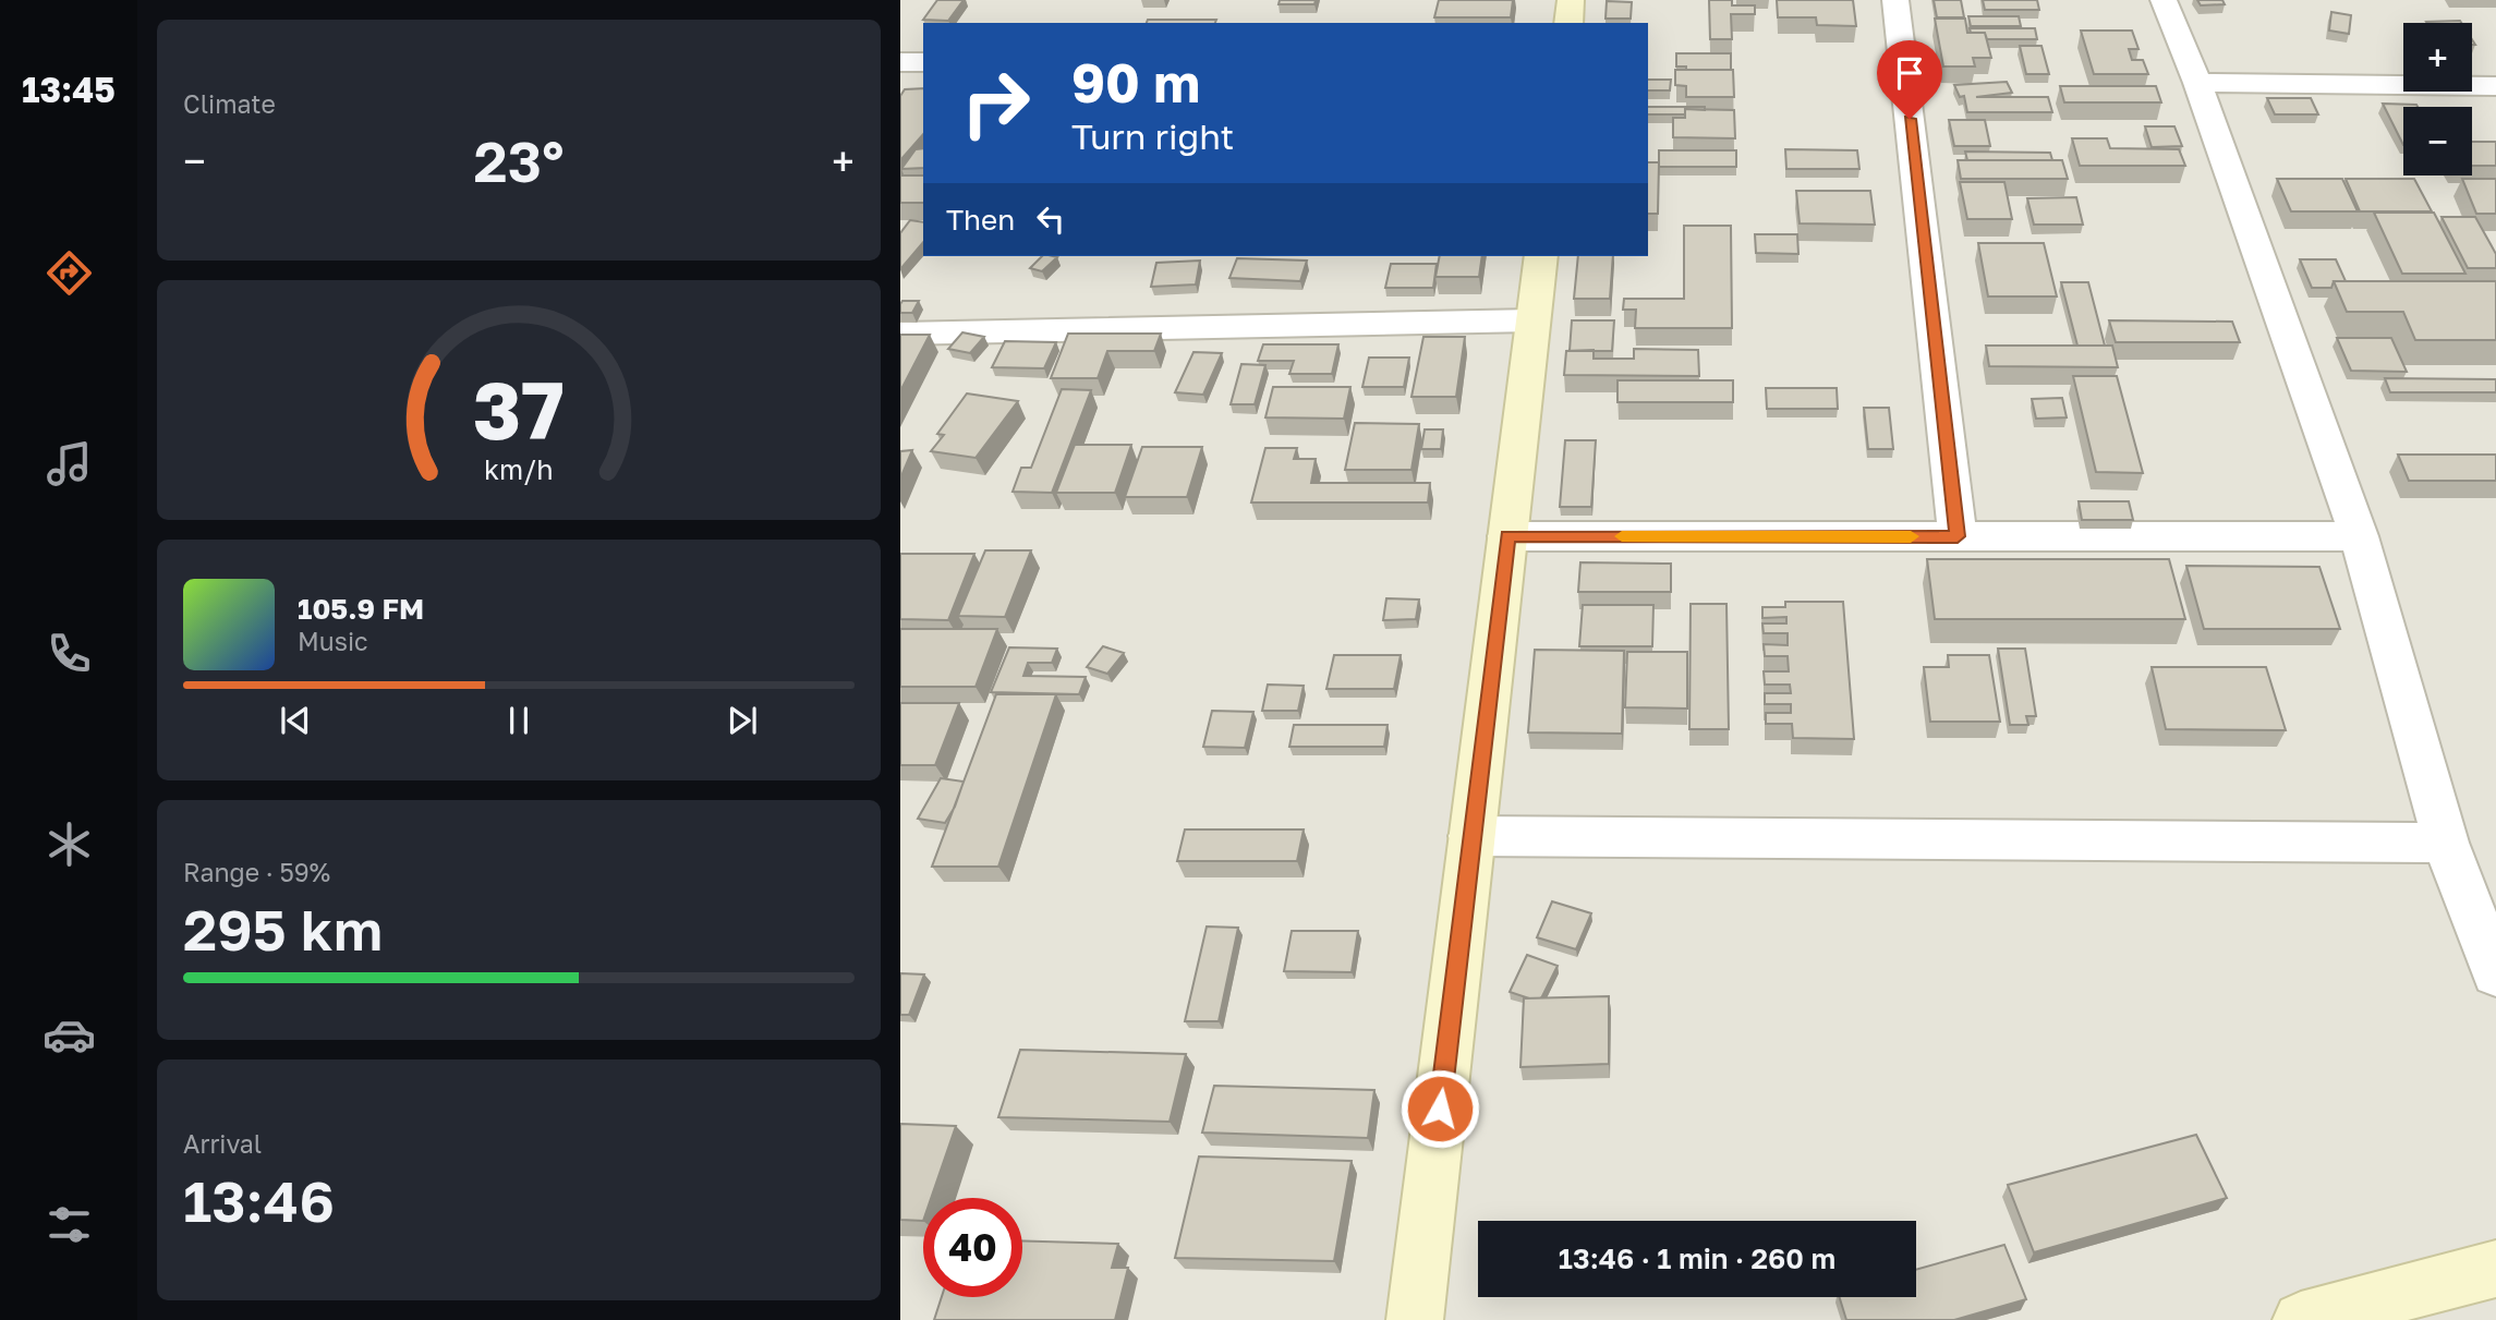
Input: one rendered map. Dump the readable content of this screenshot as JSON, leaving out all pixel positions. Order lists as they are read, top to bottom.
{
  "page": {
    "tabs": "13:45",
    "tile": [
      "Climate",
      ["Range · 59%", "295 km"],
      ["Arrival", "13:46"]
    ],
    "map_buttons": ["+", "−"],
    "turn": ["90 m", "Turn right"],
    "heat": ["−", "23°", "+"],
    "then": "Then",
    "song": ["105.9 FM", "Music"],
    "limit": "40",
    "trip": "13:46 · 1 min · 260 m",
    "gauge": ["37", "km/h"]
  }
}
